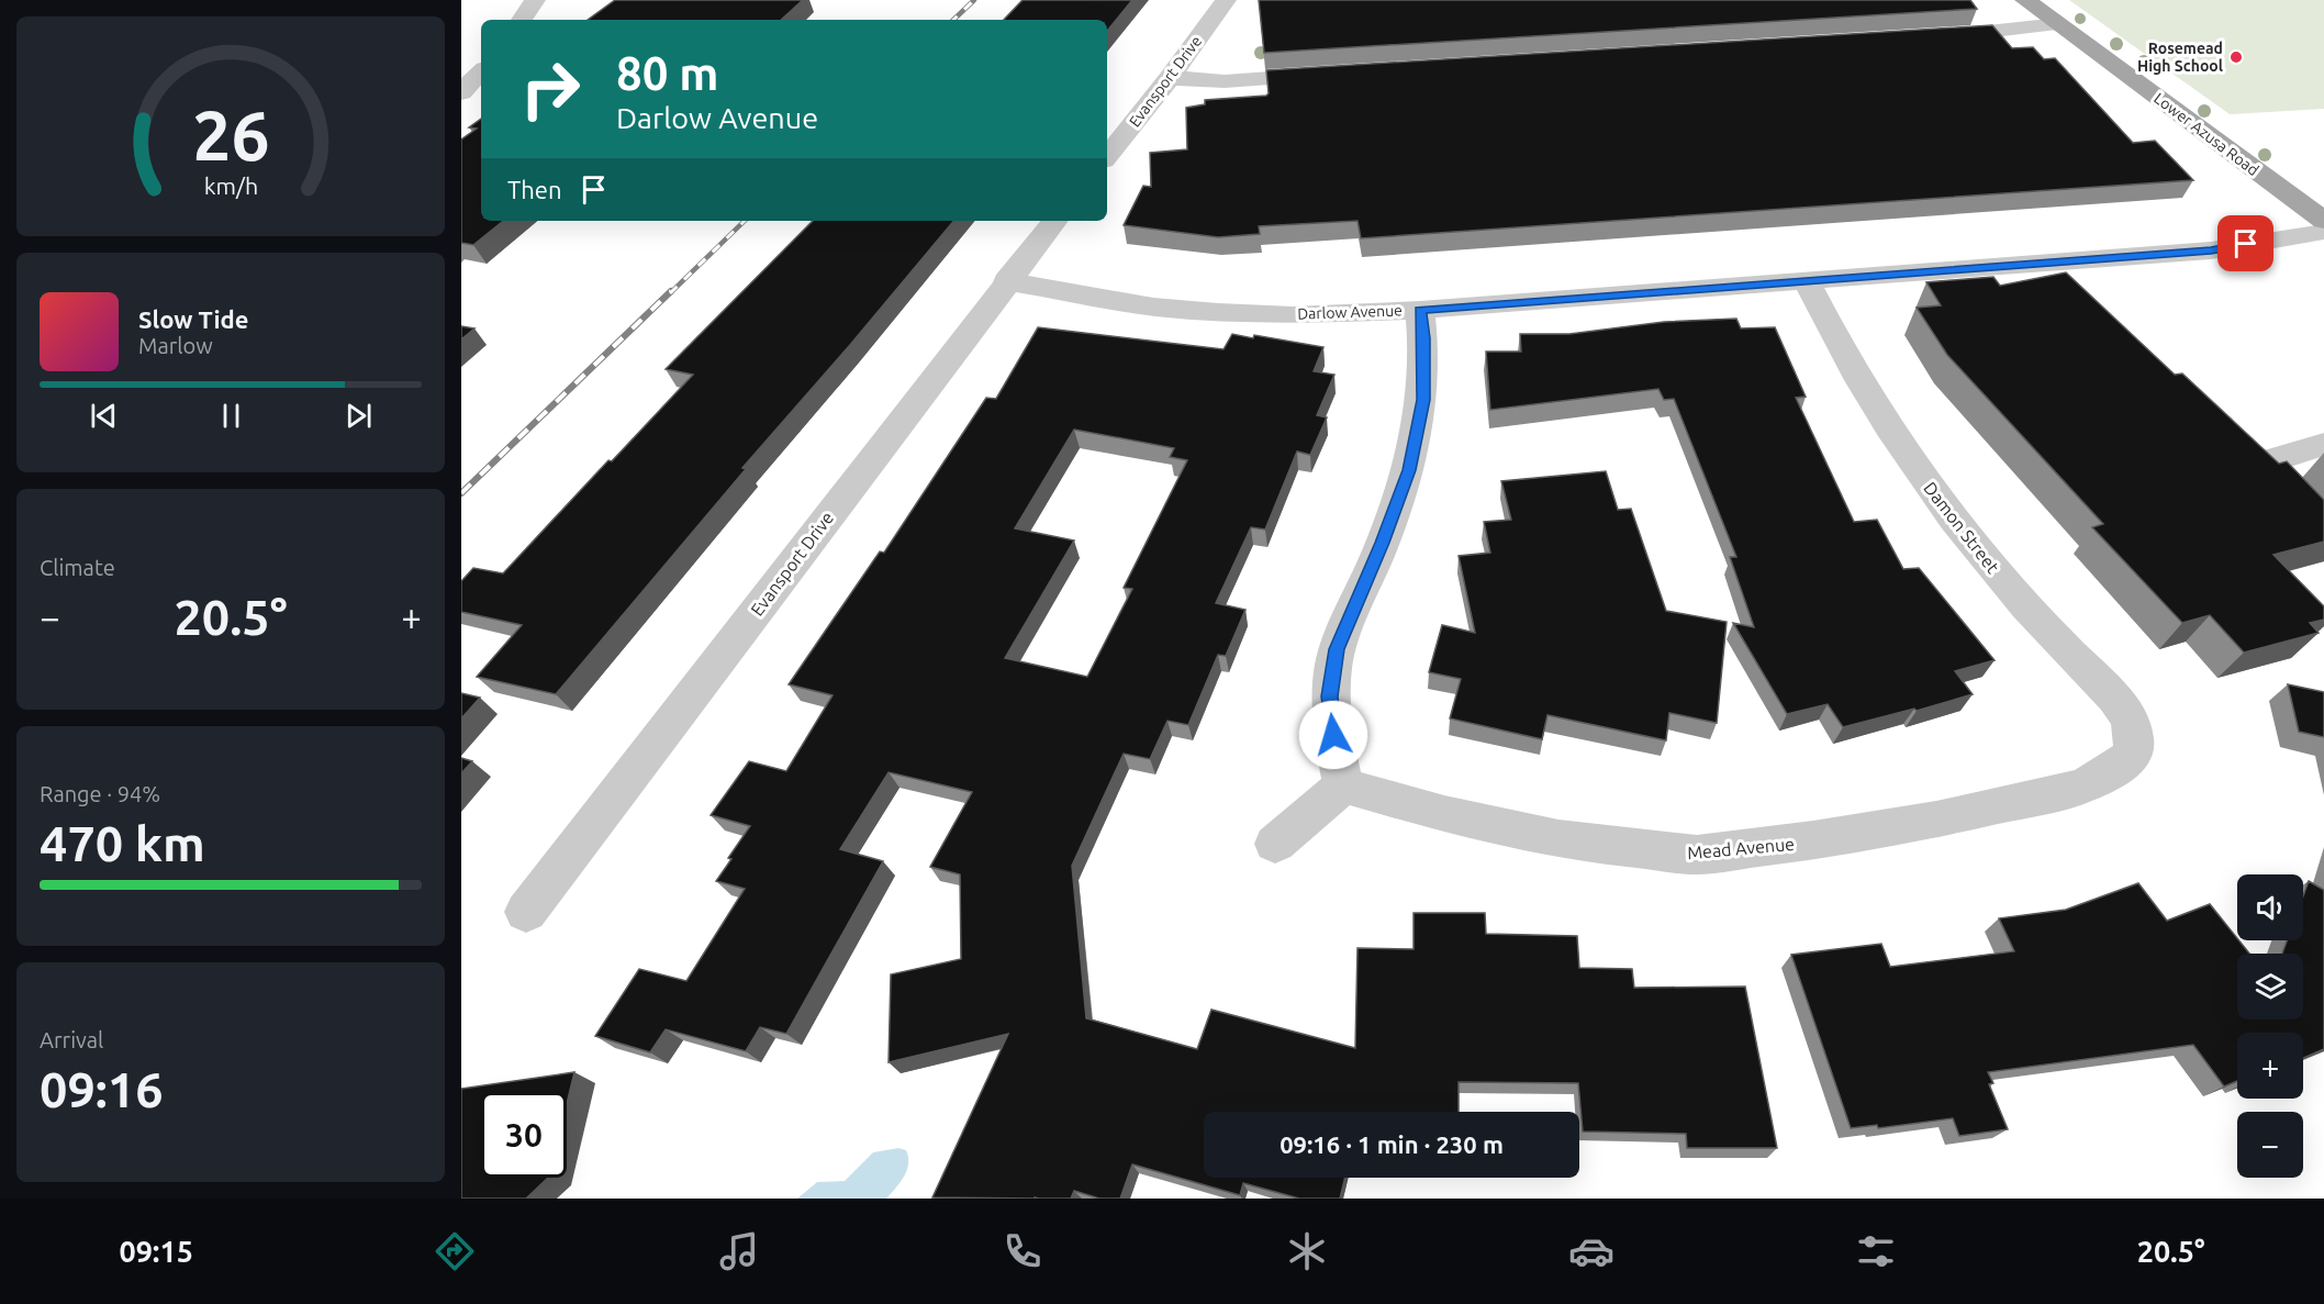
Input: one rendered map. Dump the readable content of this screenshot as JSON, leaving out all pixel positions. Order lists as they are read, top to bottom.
{
  "streets": {
    "main road": ["Lower Azusa Road"],
    "street": [
      "Evansport Drive",
      "Darlow Avenue",
      "Damon Street",
      "Mead Avenue"
    ]
  },
  "crossings": [
    ["Evansport Drive", "Darlow Avenue"],
    ["Darlow Avenue", "Damon Street"],
    ["Damon Street", "Mead Avenue"]
  ],
  "places": ["Rosemead High School"],
  "page": {
    "turn": ["80 m", "Darlow Avenue"],
    "then": "Then",
    "song": ["Slow Tide", "Marlow"],
    "tile": [
      "Climate",
      ["Range · 94%", "470 km"],
      ["Arrival", "09:16"]
    ],
    "heat": ["−", "20.5°", "+"],
    "map_buttons": ["+", "−"],
    "limit": "30",
    "trip": "09:16 · 1 min · 230 m",
    "tabs": ["09:15", "20.5°"],
    "gauge": ["26", "km/h"]
  }
}
